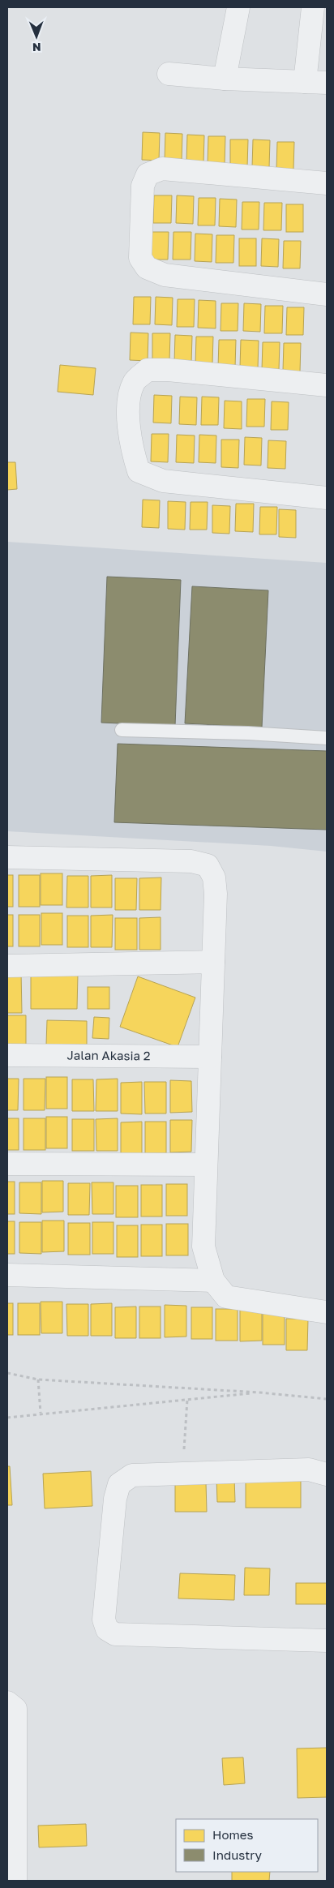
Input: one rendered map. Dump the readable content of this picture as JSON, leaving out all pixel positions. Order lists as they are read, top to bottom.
{
  "streets": {
    "street": ["Jalan Akasia 2"]
  },
  "legend": ["Homes", "Industry"],
  "north": "bottom"
}
